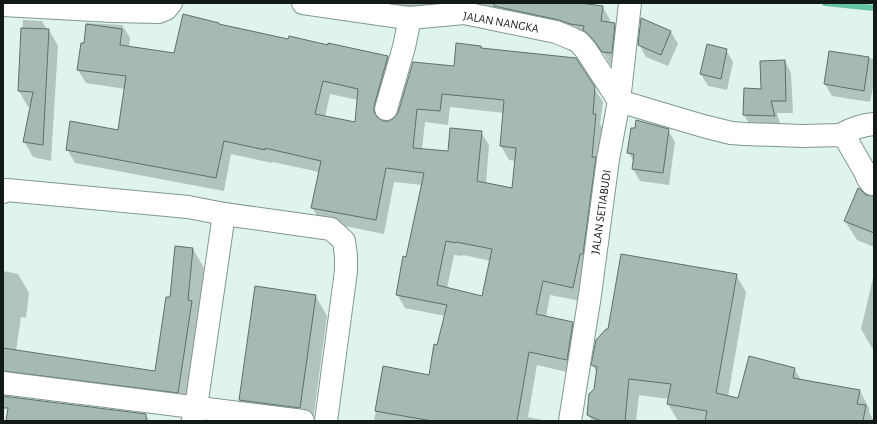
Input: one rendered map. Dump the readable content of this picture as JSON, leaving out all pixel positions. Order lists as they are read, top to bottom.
{
  "streets": {
    "street": ["JALAN NANGKA", "JALAN SETIABUDI"]
  },
  "crossings": [
    ["JALAN NANGKA", "JALAN SETIABUDI"]
  ]
}
